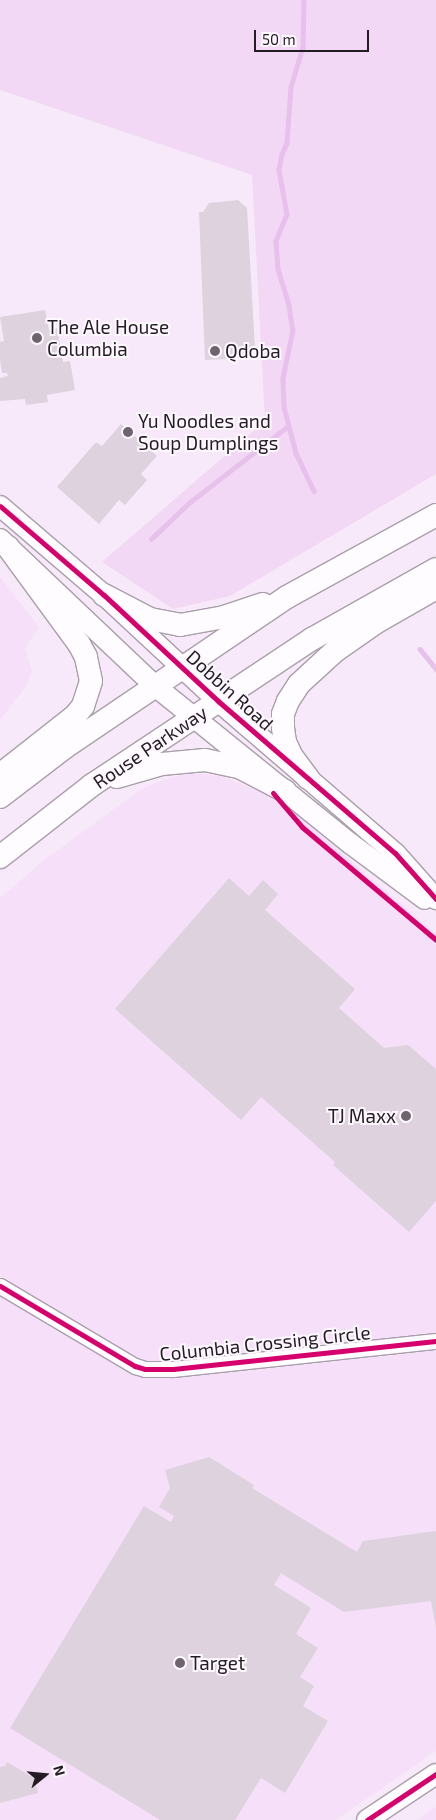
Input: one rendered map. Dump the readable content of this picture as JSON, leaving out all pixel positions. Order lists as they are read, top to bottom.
{
  "streets": {
    "main road": ["Rouse Parkway"],
    "street": ["Dobbin Road", "Columbia Crossing Circle"]
  },
  "crossings": [
    ["Dobbin Road", "Rouse Parkway"]
  ],
  "places": [
    "The Ale House Columbia",
    "Qdoba",
    "Yu Noodles and Soup Dumplings",
    "TJ Maxx",
    "Target"
  ],
  "scale_bar": "50 m",
  "north": "right"
}
